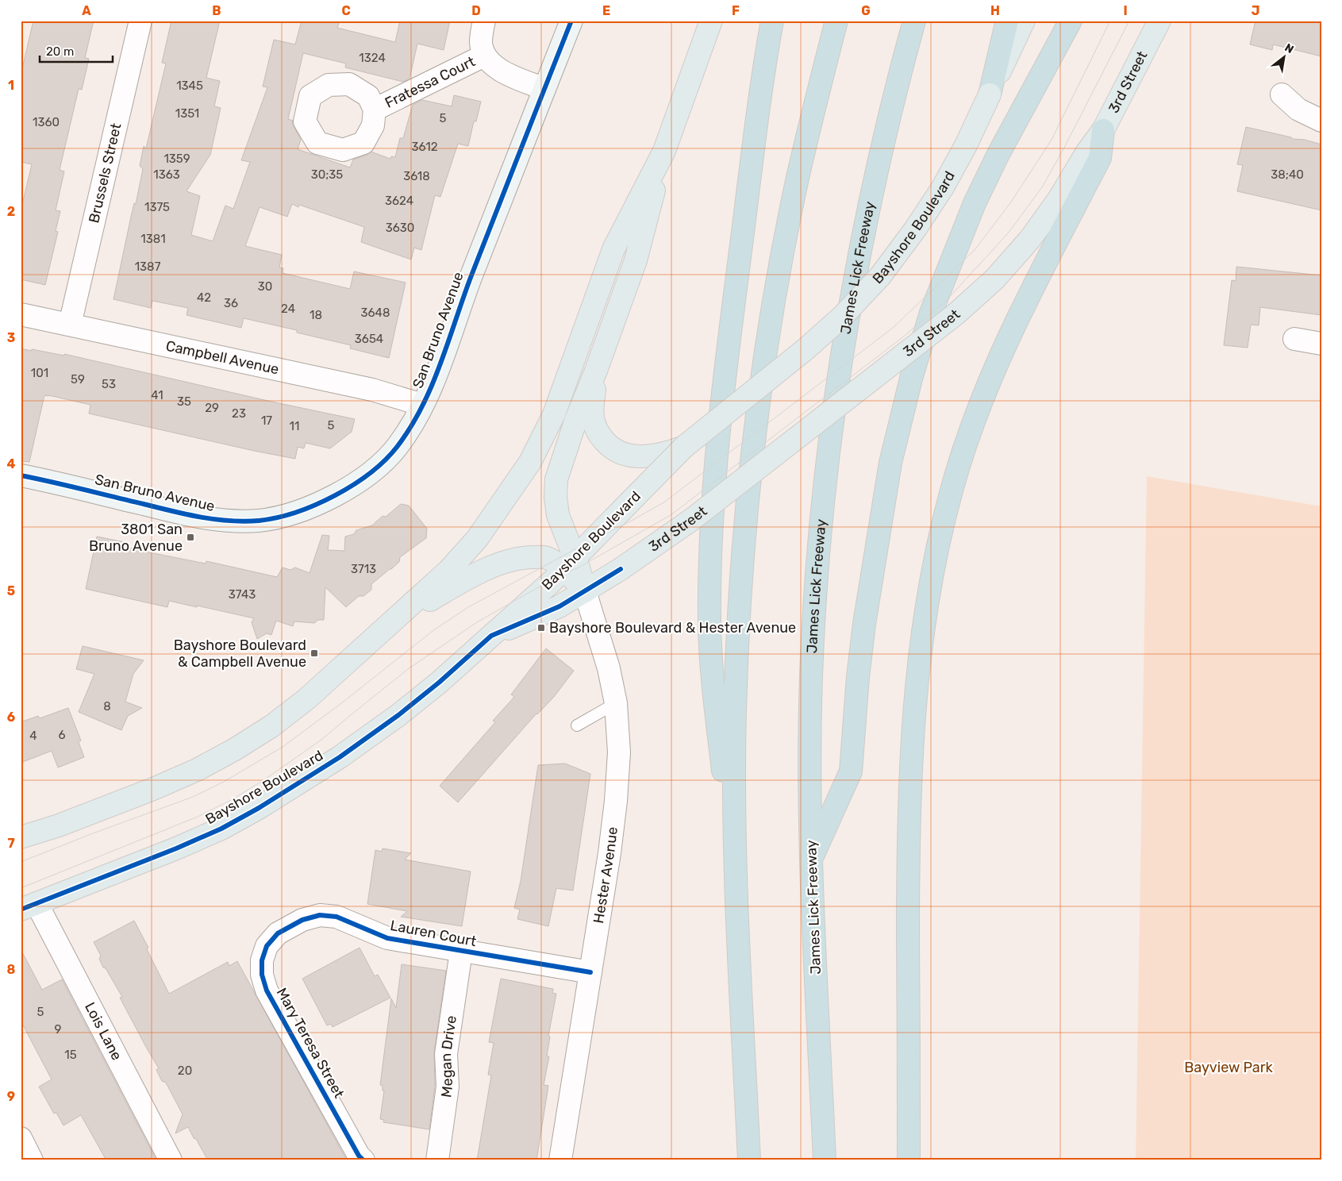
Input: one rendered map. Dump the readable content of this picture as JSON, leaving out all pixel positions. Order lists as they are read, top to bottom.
{
  "streets": {
    "highway": ["James Lick Freeway"],
    "main road": ["3rd Street", "Bayshore Boulevard", "San Bruno Avenue"],
    "street": [
      "Fratessa Court",
      "Brussels Street",
      "Campbell Avenue",
      "Hester Avenue",
      "Lauren Court",
      "Lois Lane",
      "Mary Teresa Street",
      "Megan Drive"
    ]
  },
  "crossings": [
    ["3rd Street", "Bayshore Boulevard"],
    ["3rd Street", "Hester Avenue"],
    ["Brussels Street", "Campbell Avenue"],
    ["Bayshore Boulevard", "Lois Lane"],
    ["San Bruno Avenue", "Campbell Avenue"],
    ["Hester Avenue", "Lauren Court"],
    ["Lauren Court", "Mary Teresa Street"],
    ["Lauren Court", "Megan Drive"]
  ],
  "parks": ["Bayview Park"],
  "places": {
    "transit": ["3801 San Bruno Avenue", "Bayshore Boulevard & Hester Avenue", "Bayshore Boulevard & Campbell Avenue"]
  },
  "house_numbers": [
    "1324",
    "1345",
    "1351",
    "5",
    "1360",
    "3612",
    "1359",
    "1363",
    "30;35",
    "38;40",
    "3618",
    "3624",
    "1375",
    "3630",
    "1381",
    "1387",
    "30",
    "42",
    "36",
    "24",
    "3648",
    "18",
    "3654",
    "101",
    "59",
    "53",
    "41",
    "35",
    "29",
    "23",
    "17",
    "5",
    "11",
    "3713",
    "3743",
    "8",
    "6",
    "4",
    "5",
    "9",
    "15",
    "20"
  ],
  "scale_bar": "20 m",
  "north": "top right",
  "grid": {
    "columns": [
      "A",
      "B",
      "C",
      "D",
      "E",
      "F",
      "G",
      "H",
      "I",
      "J"
    ],
    "rows": [
      "1",
      "2",
      "3",
      "4",
      "5",
      "6",
      "7",
      "8",
      "9"
    ]
  }
}
